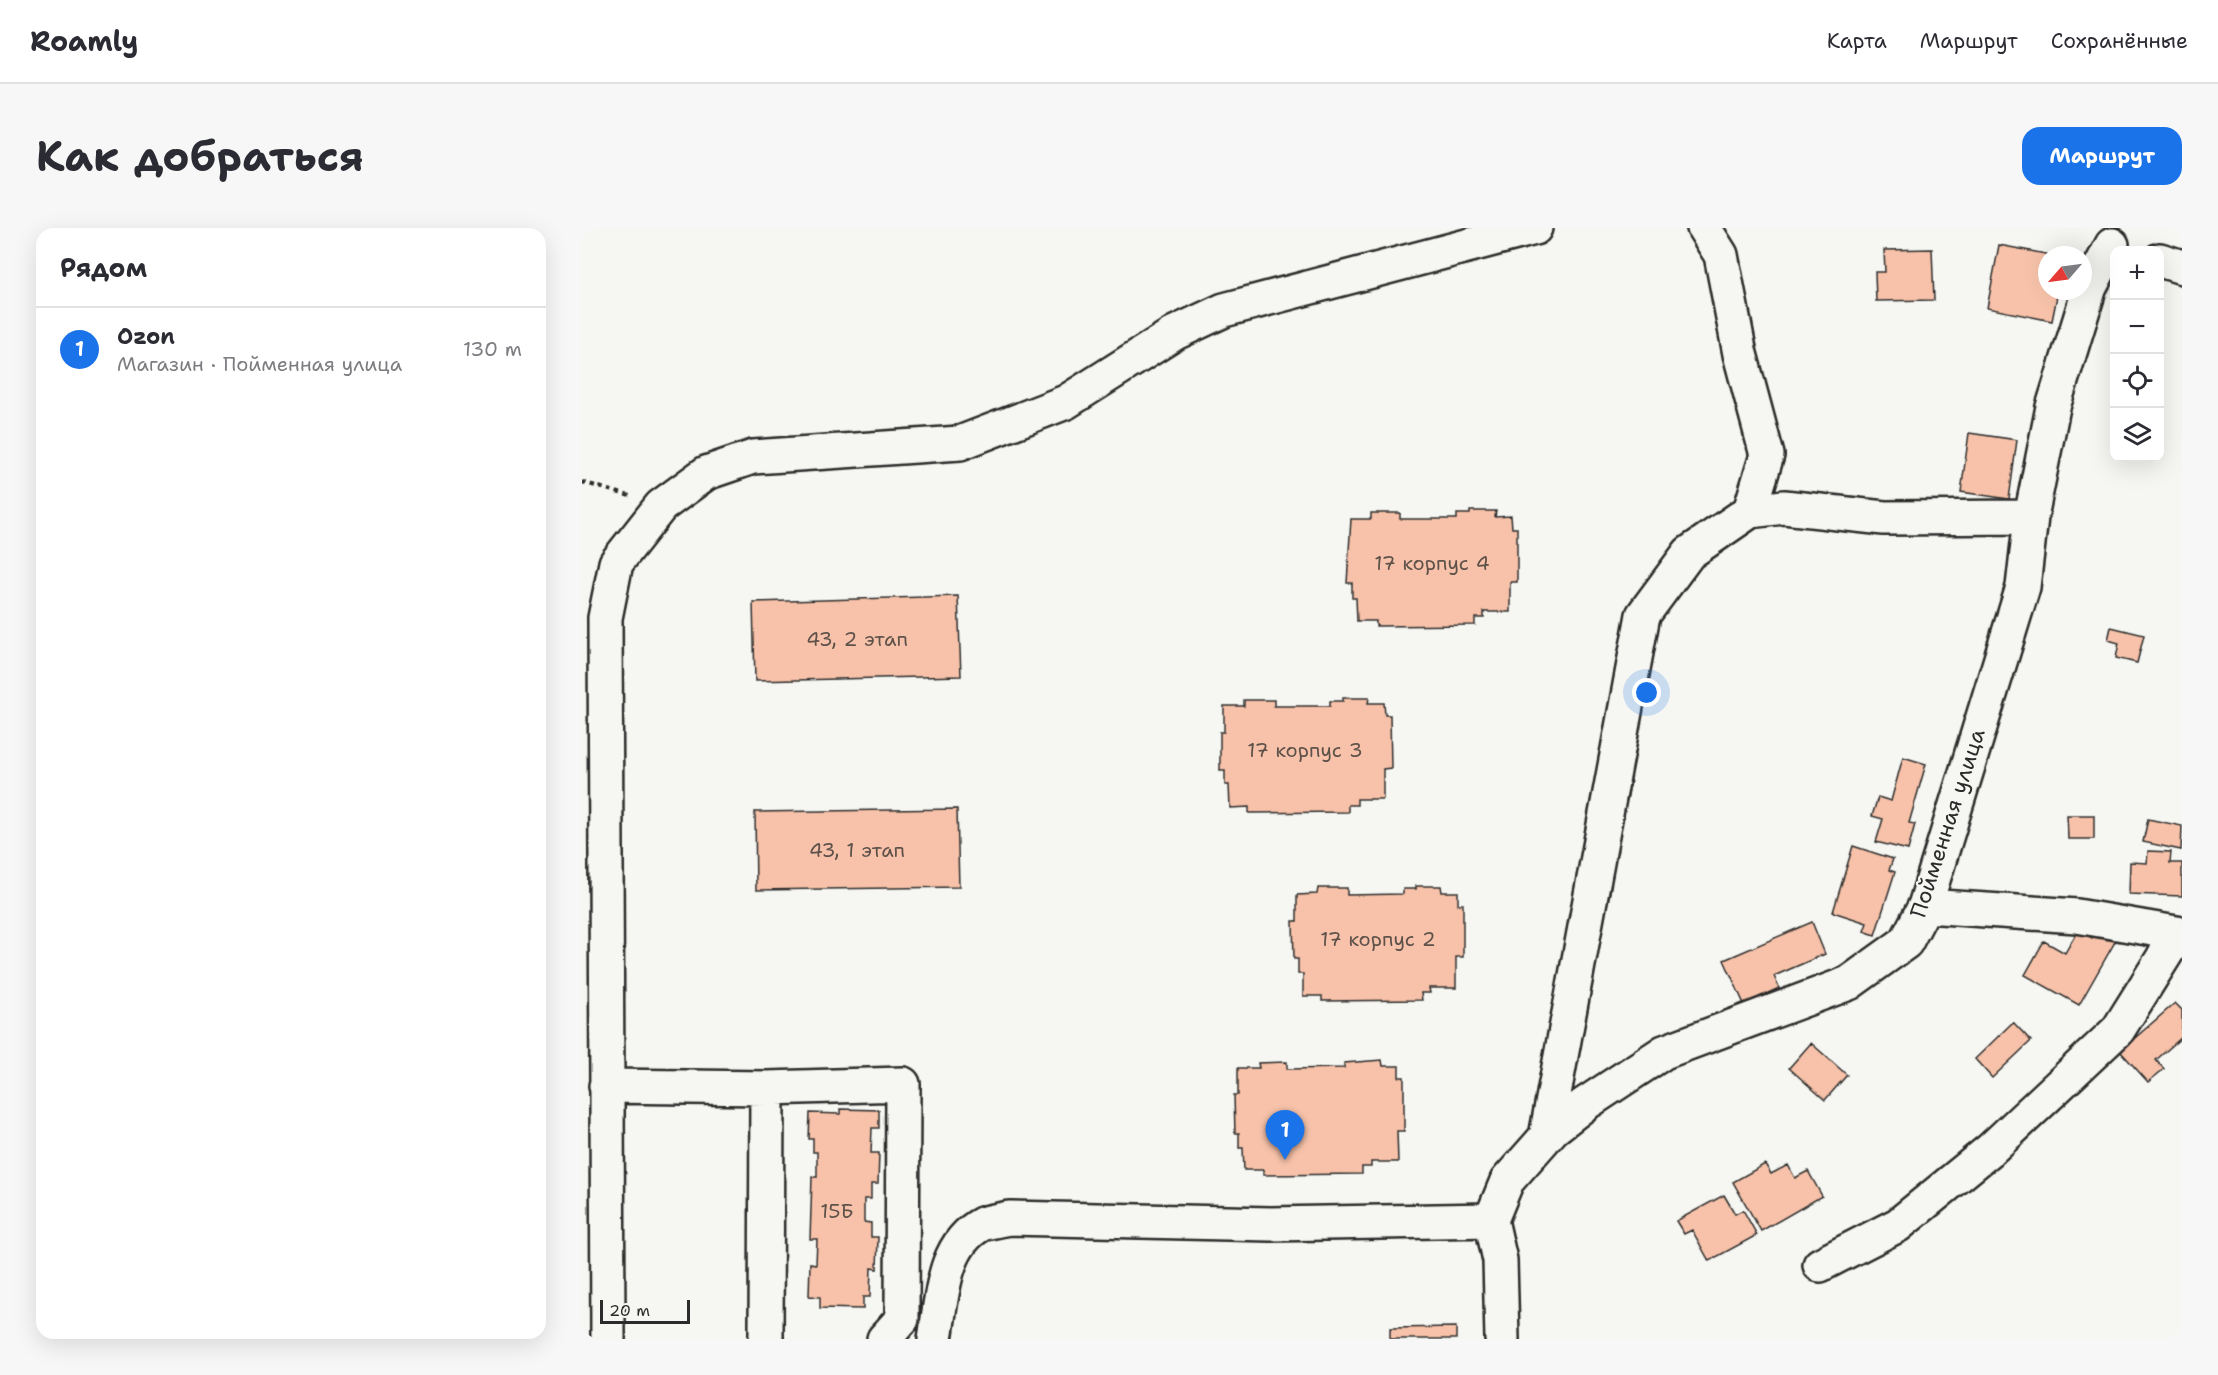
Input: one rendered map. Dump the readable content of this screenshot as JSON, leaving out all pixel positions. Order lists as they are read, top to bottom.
{
  "streets": {
    "street": ["Пойменная улица"]
  },
  "house_numbers": [
    "17 корпус 4",
    "43, 2 этап",
    "17 корпус 3",
    "43, 1 этап",
    "17 корпус 2",
    "15Б"
  ],
  "scale_bar": "20 m",
  "north": "bottom left",
  "page": {
    "header": "Roamly",
    "nav": ["Карта", "Маршрут", "Сохранённые"],
    "buttons": "Маршрут",
    "title": "Как добраться",
    "heading": "Рядом",
    "map_buttons": ["+", "−"],
    "list": [
      {
        "mark": "1",
        "name": "Ozon",
        "note": "Магазин · Пойменная улица",
        "value": "130 m"
      }
    ],
    "pins": "1",
    "scale": "20 m"
  }
}
